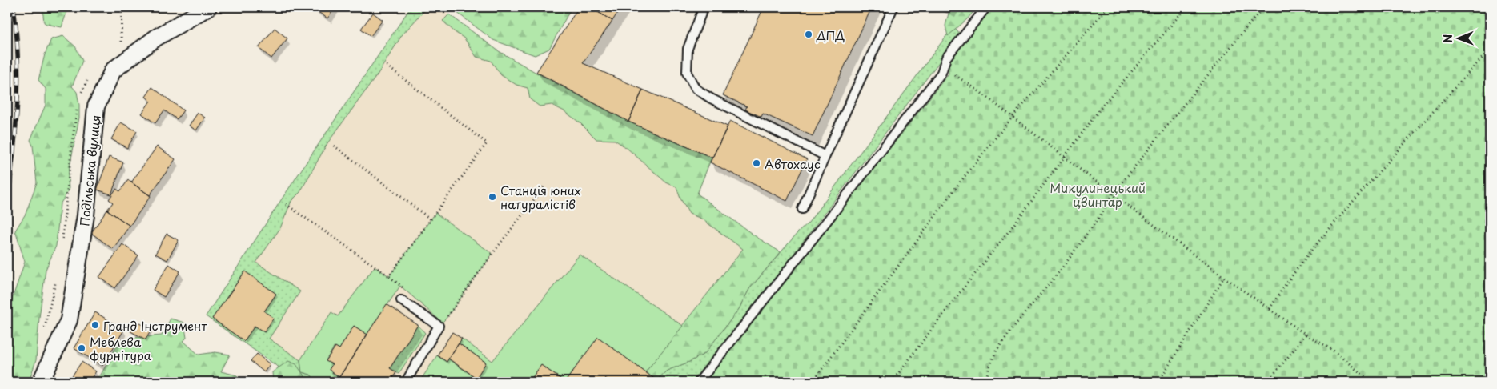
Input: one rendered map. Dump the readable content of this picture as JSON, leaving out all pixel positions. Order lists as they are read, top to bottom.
{
  "streets": {
    "street": ["Подільська вулиця"]
  },
  "parks": ["Микулинецький цвинтар"],
  "places": [
    "ДПД",
    "Автохаус",
    "Станція юних натуралістів",
    "Гранд Інструмент",
    "Меблева фурнітура"
  ],
  "north": "left"
}
